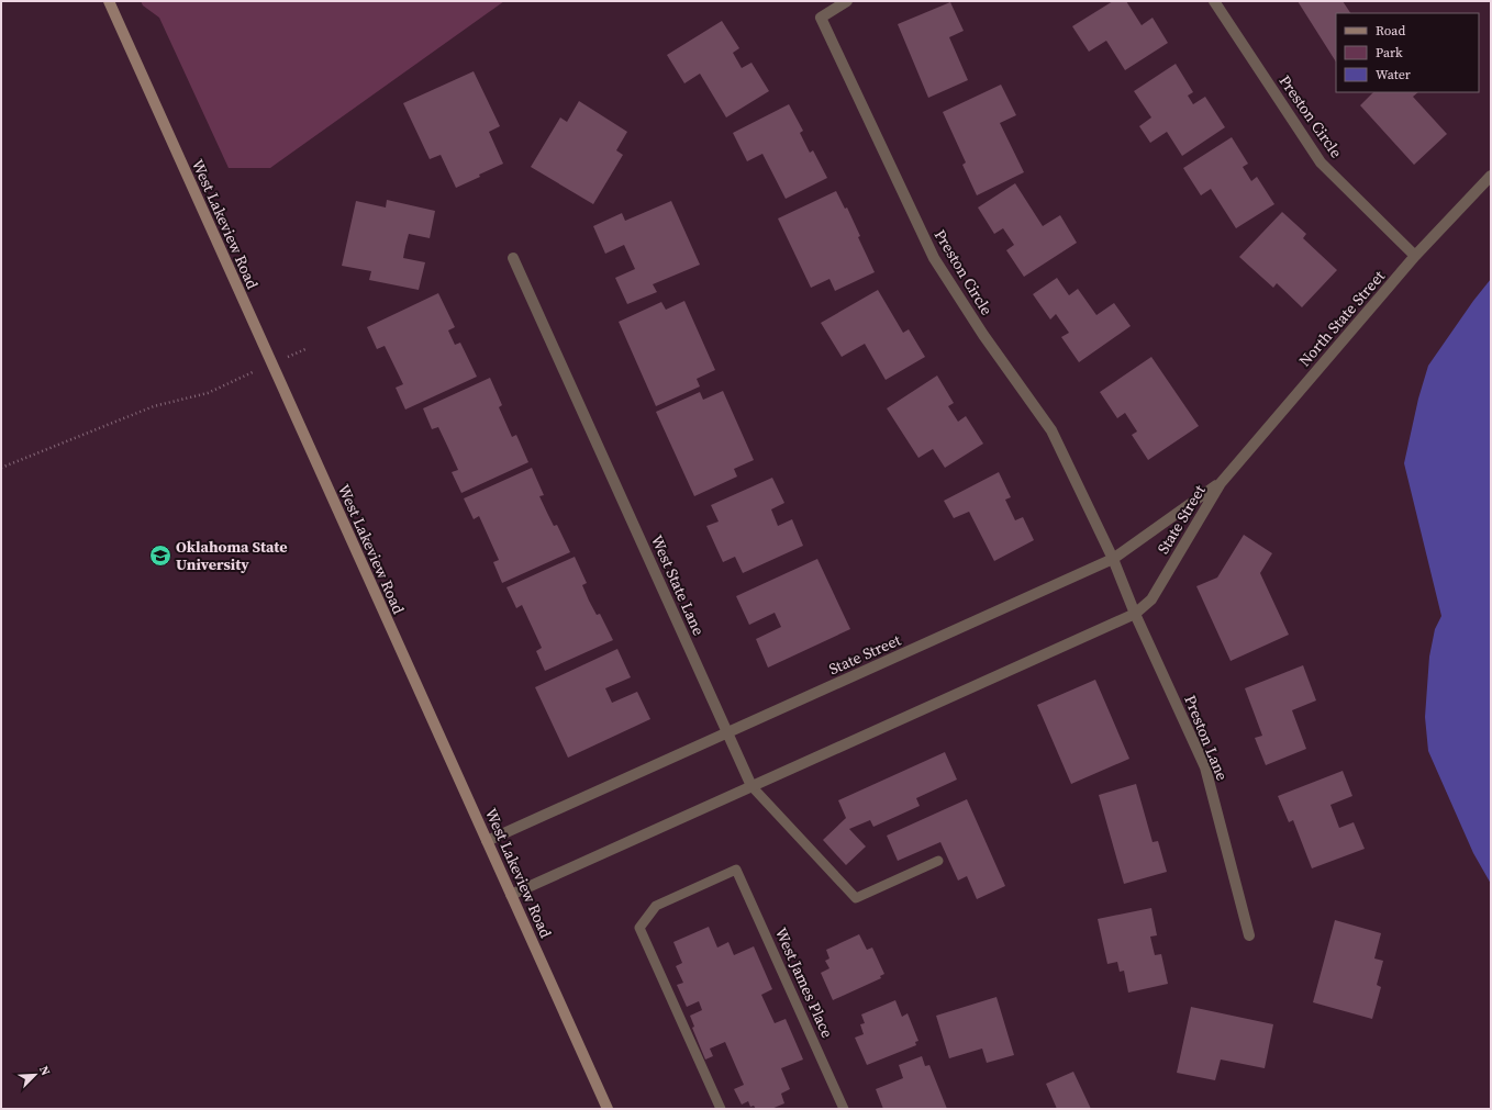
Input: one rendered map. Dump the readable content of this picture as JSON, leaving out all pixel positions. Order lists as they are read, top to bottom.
{
  "streets": {
    "main road": ["West Lakeview Road"],
    "street": [
      "Preston Circle",
      "North State Street",
      "State Street",
      "West State Lane",
      "Preston Lane"
    ],
    "lane": ["West James Place"]
  },
  "crossings": [
    ["Preston Circle", "North State Street"],
    ["Preston Circle", "State Street"],
    ["Preston Circle", "Preston Lane"],
    ["West Lakeview Road", "State Street"],
    ["North State Street", "State Street"],
    ["State Street", "West State Lane"],
    ["State Street", "Preston Lane"]
  ],
  "places": {
    "school or university": ["Oklahoma State University"]
  },
  "legend": ["Road", "Park", "Water"],
  "north": "top right"
}
